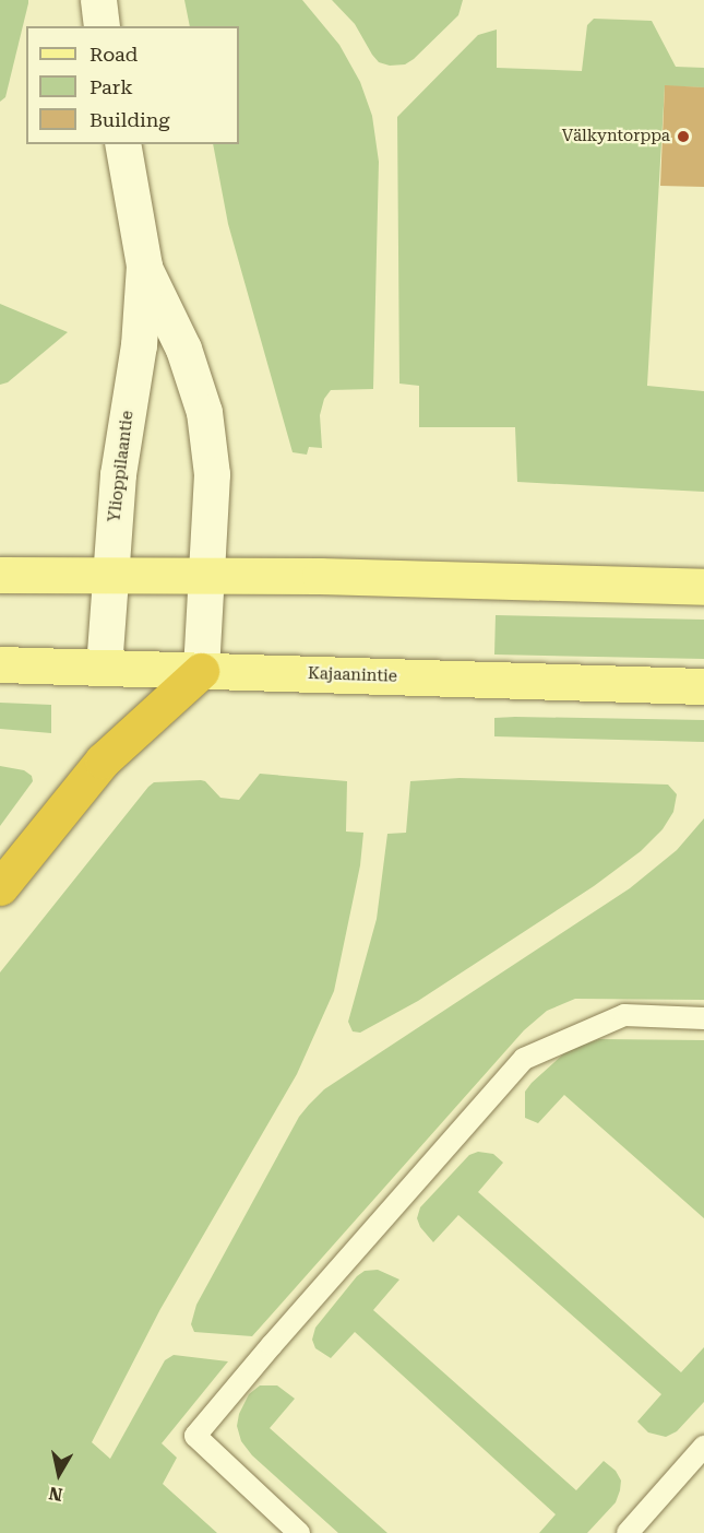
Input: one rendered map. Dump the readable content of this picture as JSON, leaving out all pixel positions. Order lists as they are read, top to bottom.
{
  "streets": {
    "main road": ["Kajaanintie"],
    "street": ["Ylioppilaantie"]
  },
  "crossings": [
    ["Ylioppilaantie", "Kajaanintie"]
  ],
  "places": ["Välkyntorppa"],
  "legend": ["Road", "Park", "Building"],
  "north": "bottom"
}
